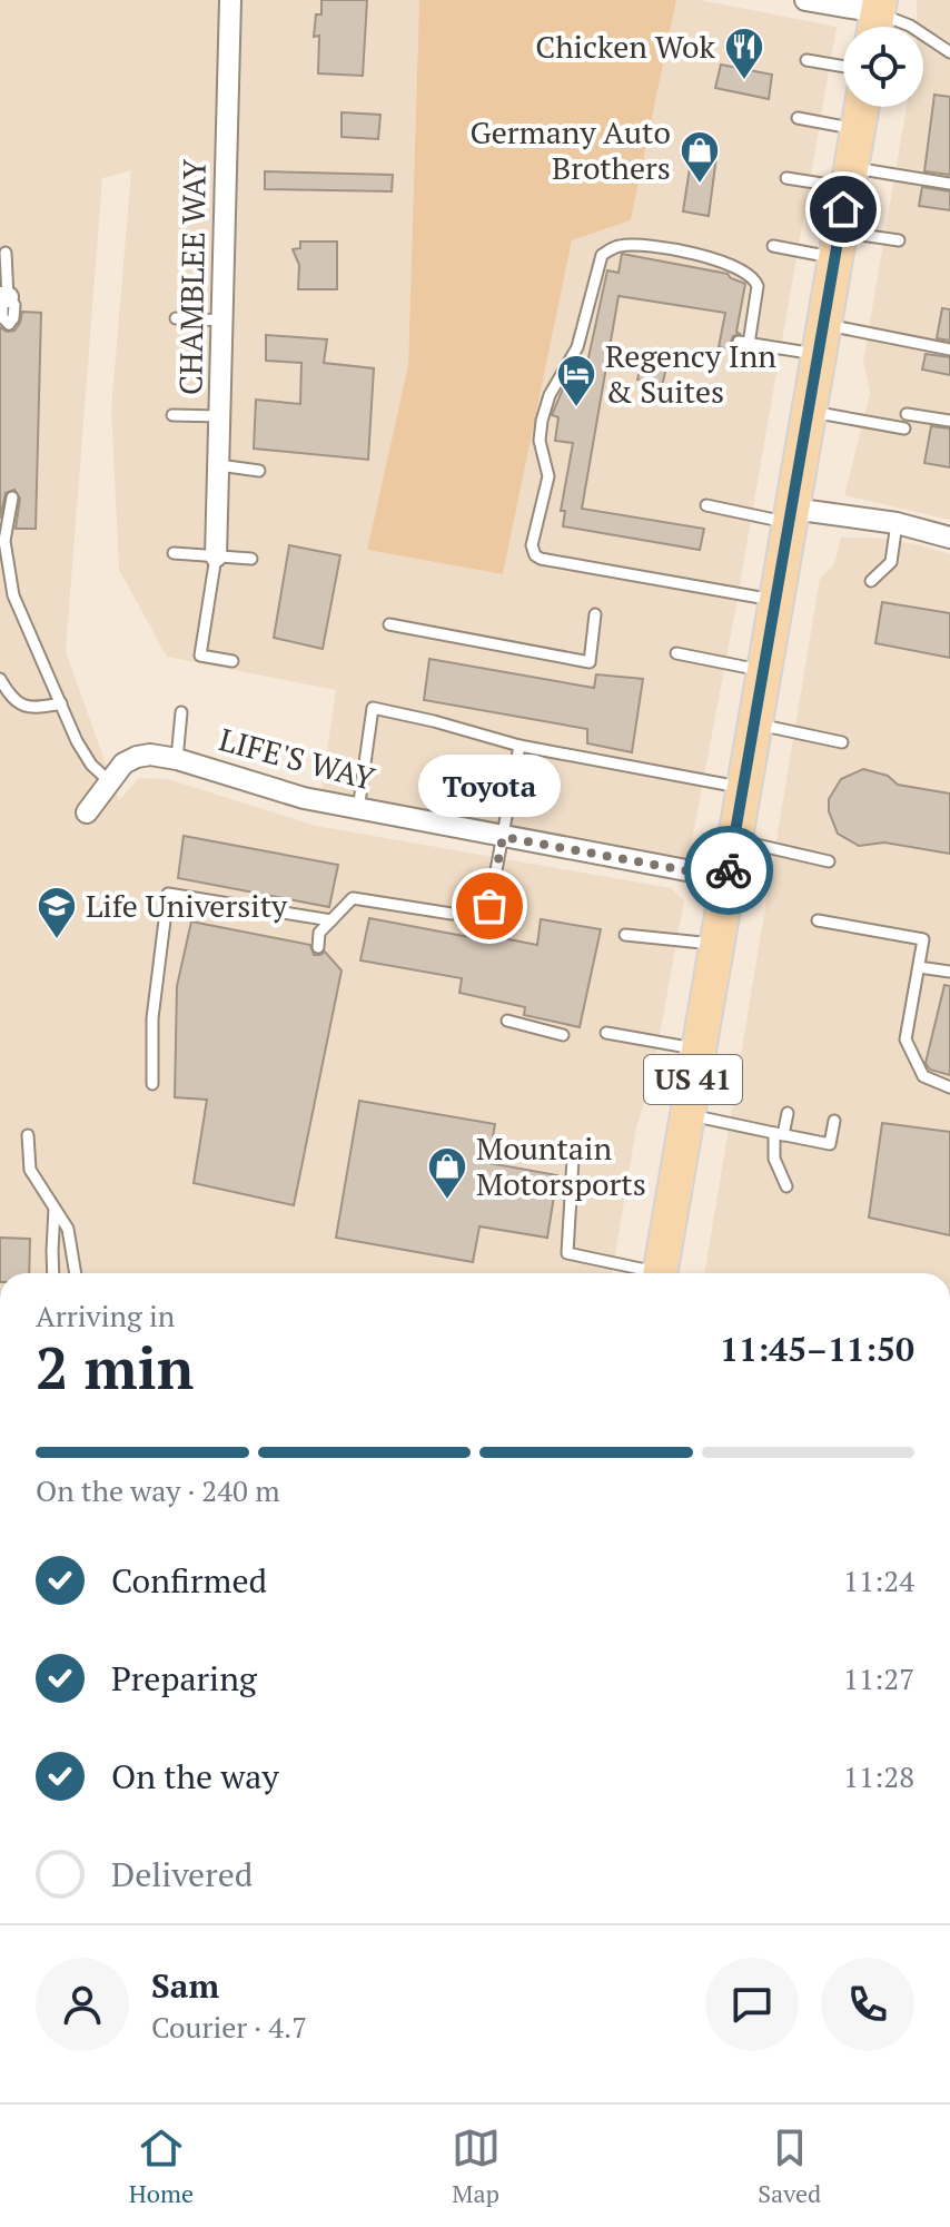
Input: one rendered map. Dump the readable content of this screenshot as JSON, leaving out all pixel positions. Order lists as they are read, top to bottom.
{
  "streets": {
    "main road": ["US 41"],
    "street": ["CHAMBLEE WAY", "LIFE'S WAY"]
  },
  "crossings": [
    ["LIFE'S WAY", "US 41"]
  ],
  "places": {
    "restaurant": ["Chicken Wok"],
    "shop": ["Germany Auto Brothers", "Mountain Motorsports"],
    "hotel": ["Regency Inn & Suites"],
    "other": ["Toyota"],
    "school or university": ["Life University"]
  },
  "page": {
    "bubble": "Toyota",
    "heading": ["2 min", "Arriving in", "11:45–11:50"],
    "panel": ["Sam", "Courier · 4.7"],
    "bar": "On the way · 240 m",
    "list": [
      ["Confirmed", "11:24"],
      ["Preparing", "11:27"],
      ["On the way", "11:28"],
      "Delivered"
    ],
    "tabs": ["Home", "Map", "Saved"]
  }
}
